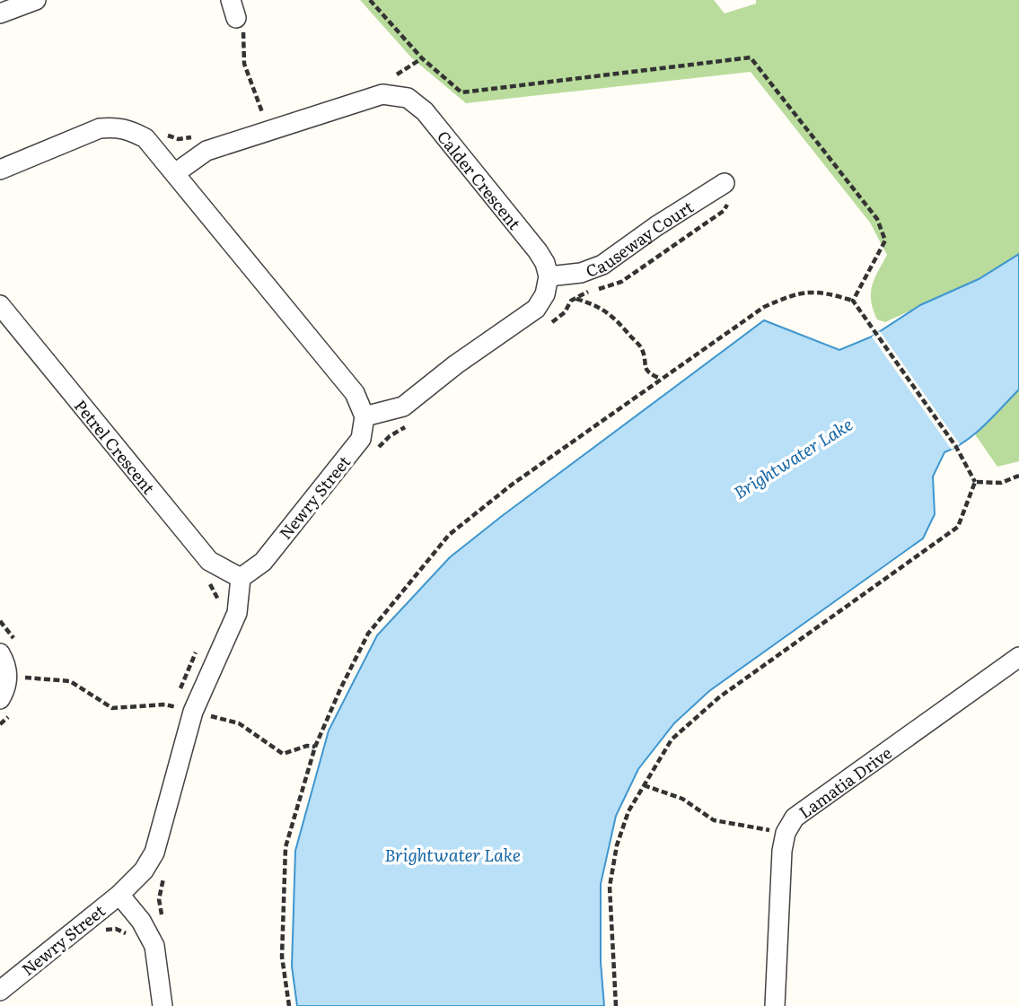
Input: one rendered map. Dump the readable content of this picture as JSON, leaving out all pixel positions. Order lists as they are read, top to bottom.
{
  "streets": {
    "street": [
      "Calder Crescent",
      "Causeway Court",
      "Petrel Crescent",
      "Newry Street",
      "Lamatia Drive"
    ]
  },
  "crossings": [
    ["Calder Crescent", "Causeway Court"],
    ["Petrel Crescent", "Newry Street"]
  ],
  "water": ["Brightwater Lake"]
}
